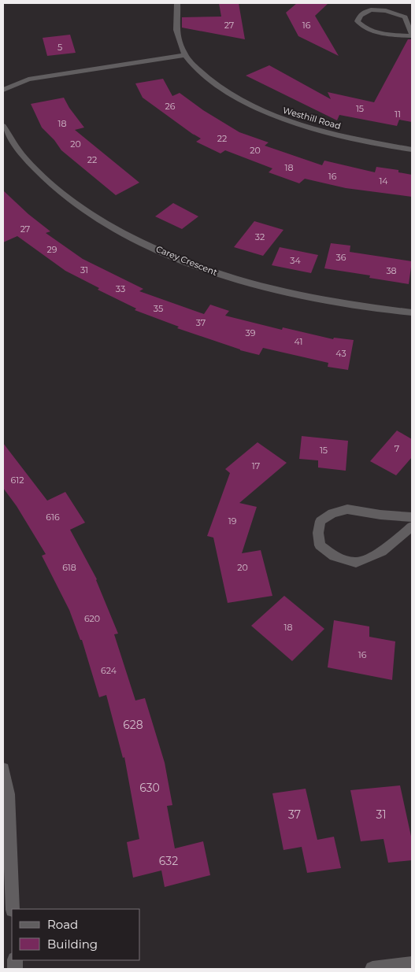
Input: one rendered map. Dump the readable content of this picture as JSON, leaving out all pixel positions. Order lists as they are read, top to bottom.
{
  "streets": {
    "street": ["Westhill Road", "Carey Crescent"]
  },
  "house_numbers": [
    "27",
    "16",
    "5",
    "26",
    "15",
    "11",
    "18",
    "22",
    "20",
    "20",
    "22",
    "18",
    "16",
    "14",
    "27",
    "32",
    "29",
    "36",
    "34",
    "31",
    "38",
    "33",
    "35",
    "37",
    "39",
    "41",
    "43",
    "7",
    "15",
    "17",
    "612",
    "616",
    "19",
    "618",
    "20",
    "620",
    "18",
    "16",
    "624",
    "628",
    "630",
    "37",
    "31",
    "632"
  ],
  "legend": ["Road", "Building"]
}
